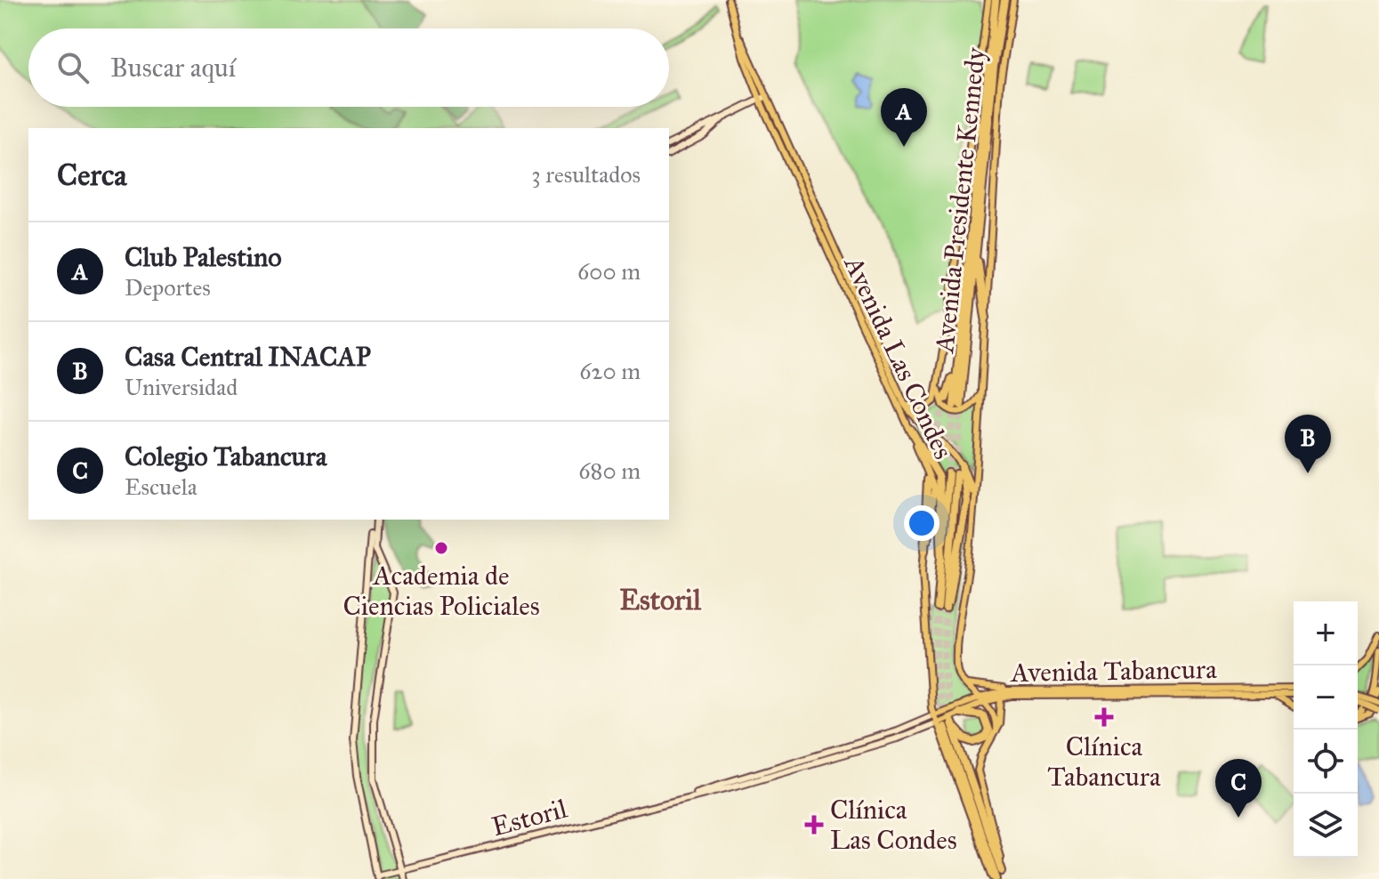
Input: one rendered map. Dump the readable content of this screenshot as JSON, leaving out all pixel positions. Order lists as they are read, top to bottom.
{
  "streets": {
    "highway": ["Avenida Presidente Kennedy"],
    "main road": ["Avenida Las Condes", "Avenida Tabancura", "Estoril"]
  },
  "crossings": [
    ["Avenida Las Condes", "Avenida Tabancura"],
    ["Avenida Las Condes", "Estoril"],
    ["Avenida Tabancura", "Estoril"]
  ],
  "districts": ["Estoril"],
  "places": {
    "other": ["Academia de Ciencias Policiales"],
    "health": ["Clínica Tabancura", "Clínica Las Condes"]
  },
  "page": {
    "search": "Buscar aquí",
    "pins": ["A", "B", "C"],
    "heading": ["Cerca", "3 resultados"],
    "list": [
      {
        "mark": "A",
        "name": "Club Palestino",
        "note": "Deportes",
        "value": "600 m"
      },
      {
        "mark": "B",
        "name": "Casa Central INACAP",
        "note": "Universidad",
        "value": "620 m"
      },
      {
        "mark": "C",
        "name": "Colegio Tabancura",
        "note": "Escuela",
        "value": "680 m"
      }
    ],
    "map_buttons": ["+", "−"]
  }
}
